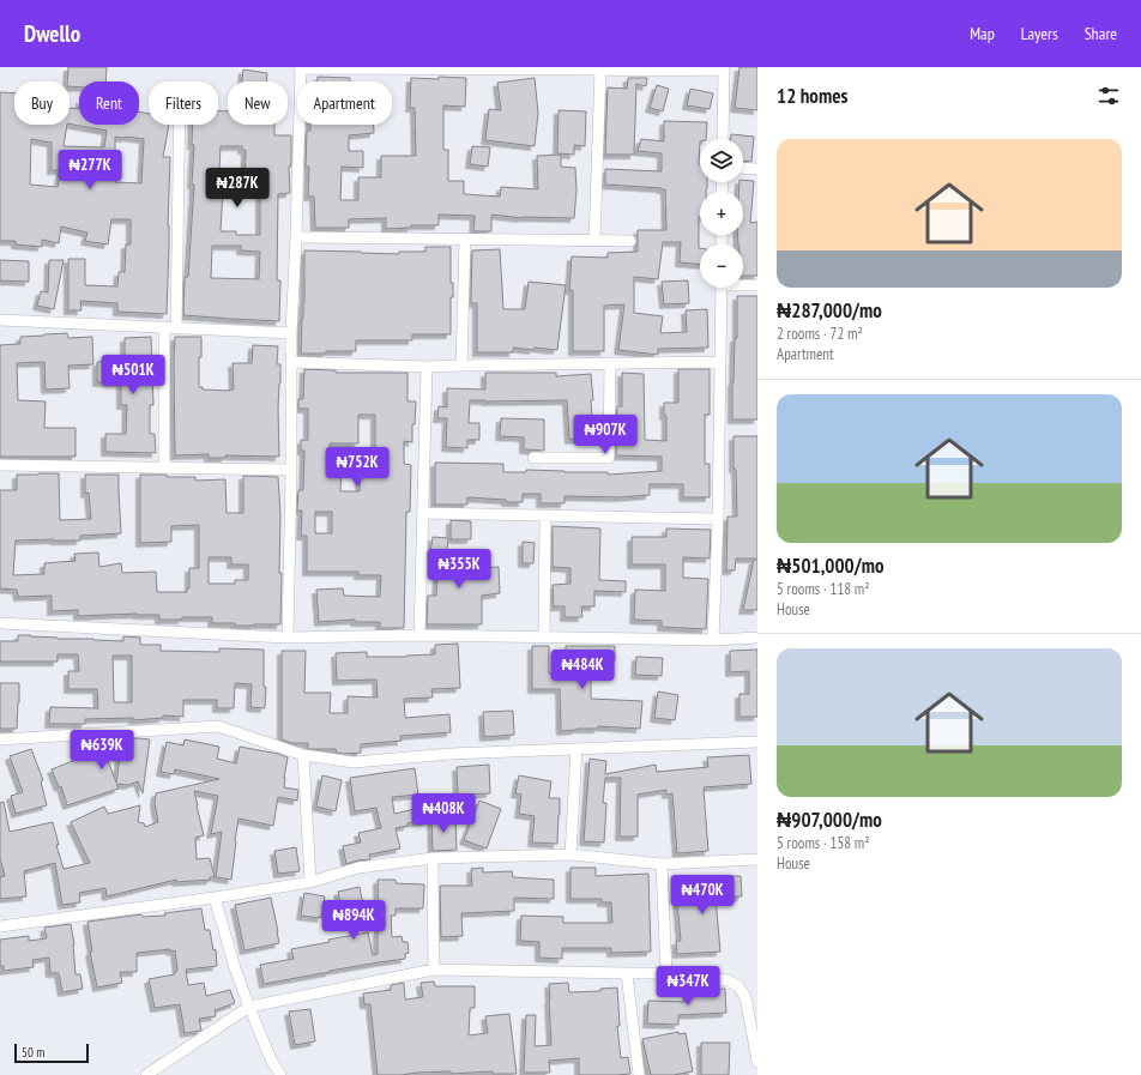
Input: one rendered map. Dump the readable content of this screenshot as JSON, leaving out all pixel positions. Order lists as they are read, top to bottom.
{
  "scale_bar": "50 m",
  "page": {
    "header": "Dwello",
    "nav": ["Map", "Layers", "Share"],
    "heading": "12 homes",
    "chip": [
      "Buy",
      "Rent",
      "Filters",
      "New",
      "Apartment"
    ],
    "list": [
      {
        "name": "₦287,000/mo",
        "note": "2 rooms · 72 m² · Apartment"
      },
      {
        "name": "₦501,000/mo",
        "note": "5 rooms · 118 m² · House"
      },
      {
        "name": "₦907,000/mo",
        "note": "5 rooms · 158 m² · House"
      }
    ],
    "map_buttons": ["+", "−"],
    "price": [
      "₦277K",
      "₦287K",
      "₦501K",
      "₦907K",
      "₦752K",
      "₦355K",
      "₦484K",
      "₦639K",
      "₦408K",
      "₦470K",
      "₦894K",
      "₦347K"
    ],
    "scale": "50 m"
  }
}
